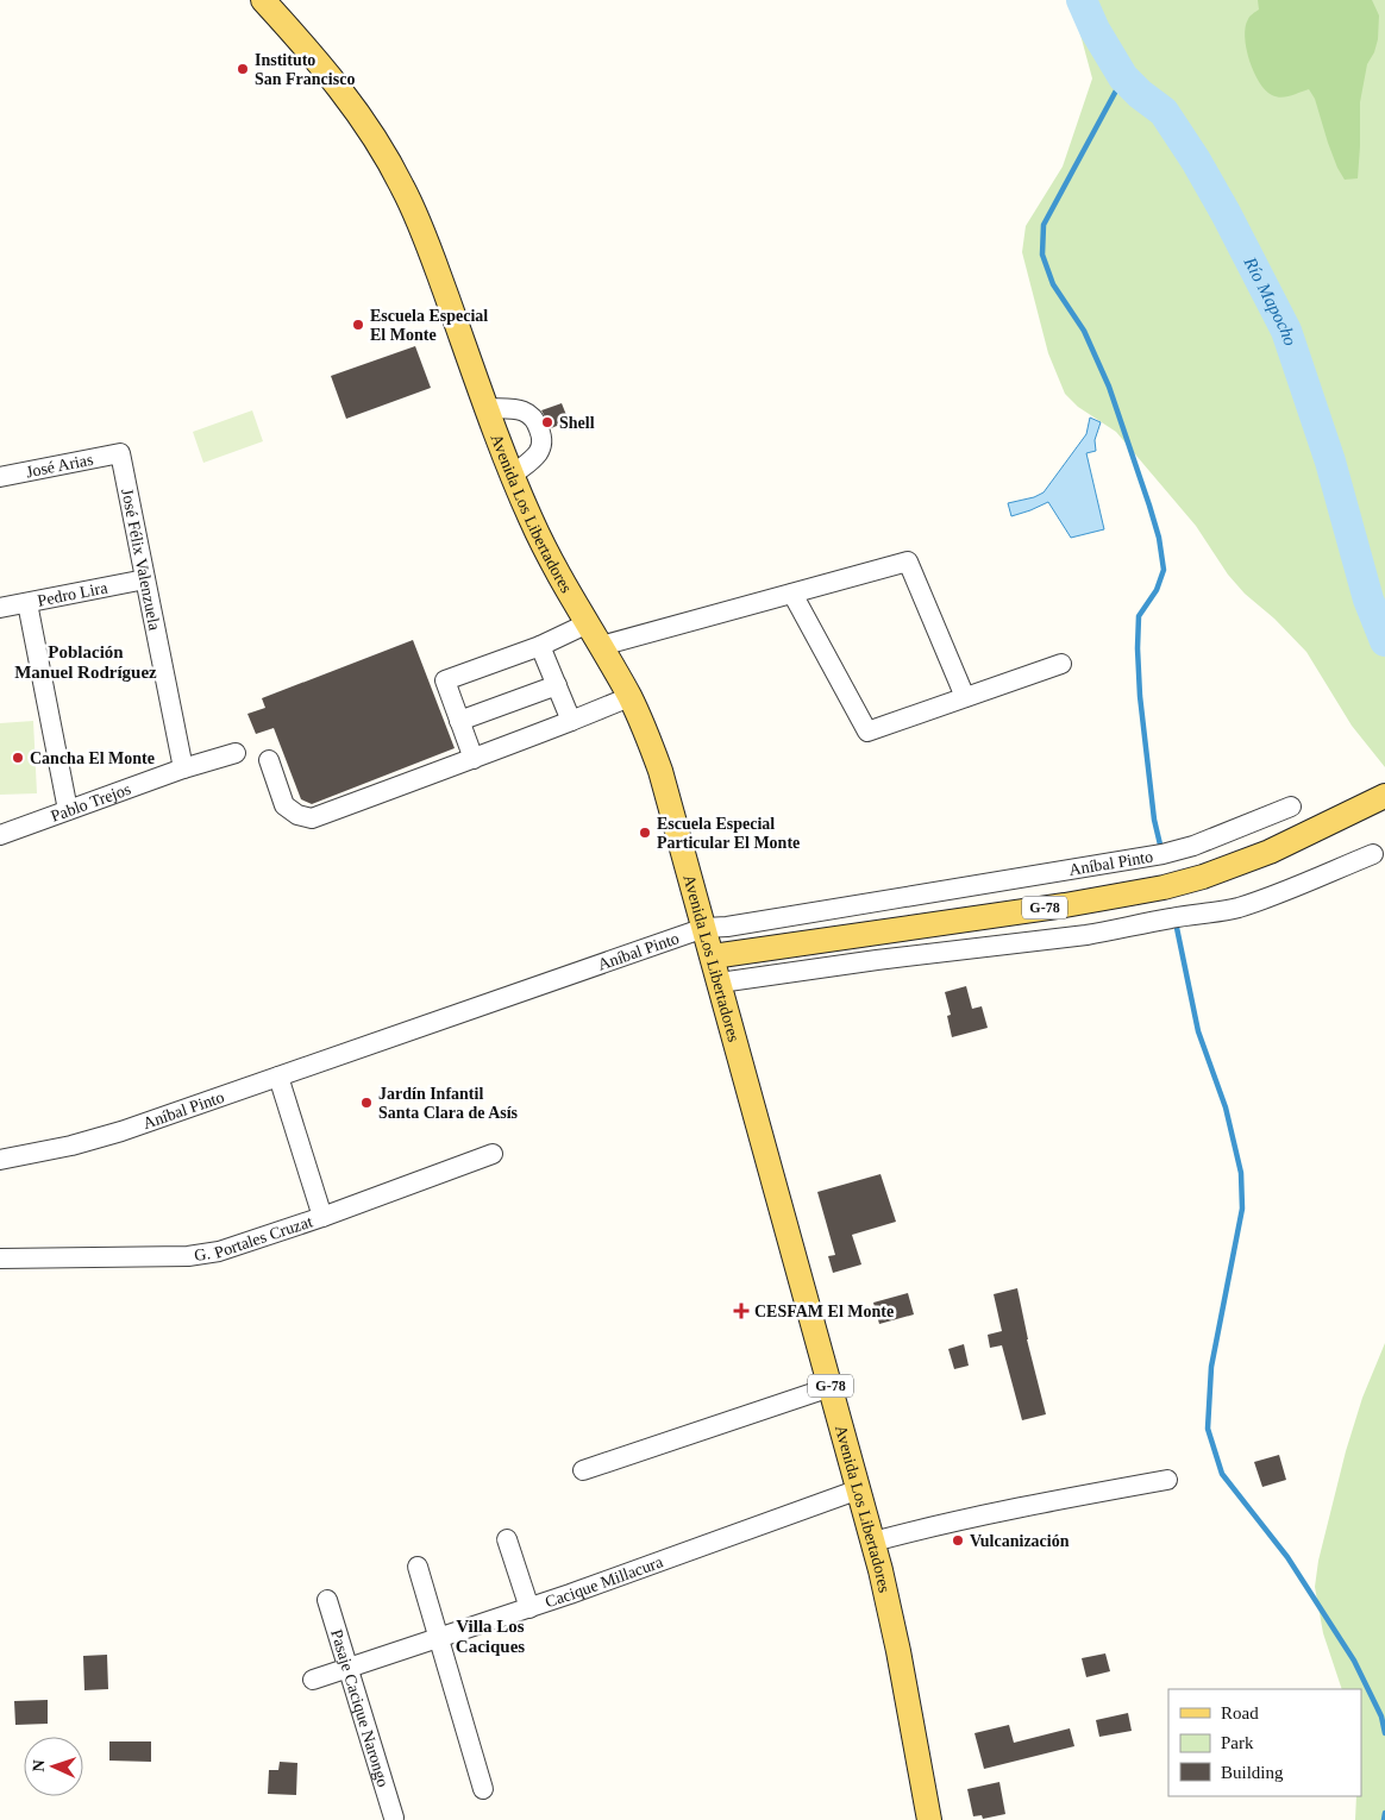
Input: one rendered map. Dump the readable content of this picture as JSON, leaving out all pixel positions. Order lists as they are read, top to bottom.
{
  "streets": {
    "main road": ["Avenida Los Libertadores", "Aníbal Pinto", "G-78"],
    "street": [
      "José Arias",
      "José Félix Valenzuela",
      "Pedro Lira",
      "Pablo Trejos",
      "G. Portales Cruzat",
      "Cacique Millacura",
      "Pasaje Cacique Narongo"
    ]
  },
  "crossings": [
    ["José Arias", "José Félix Valenzuela"],
    ["Avenida Los Libertadores", "Aníbal Pinto"],
    ["Avenida Los Libertadores", "Cacique Millacura"],
    ["José Félix Valenzuela", "Pedro Lira"],
    ["José Félix Valenzuela", "Pablo Trejos"],
    ["Cacique Millacura", "Pasaje Cacique Narongo"]
  ],
  "districts": ["Población Manuel Rodríguez", "Villa Los Caciques"],
  "water": ["Río Mapocho"],
  "places": {
    "other": [
      "Instituto San Francisco",
      "Escuela Especial El Monte",
      "Shell",
      "Cancha El Monte",
      "Escuela Especial Particular El Monte",
      "Jardín Infantil Santa Clara de Asís",
      "Vulcanización"
    ],
    "health": ["CESFAM El Monte"]
  },
  "legend": ["Road", "Park", "Building"],
  "north": "left"
}
